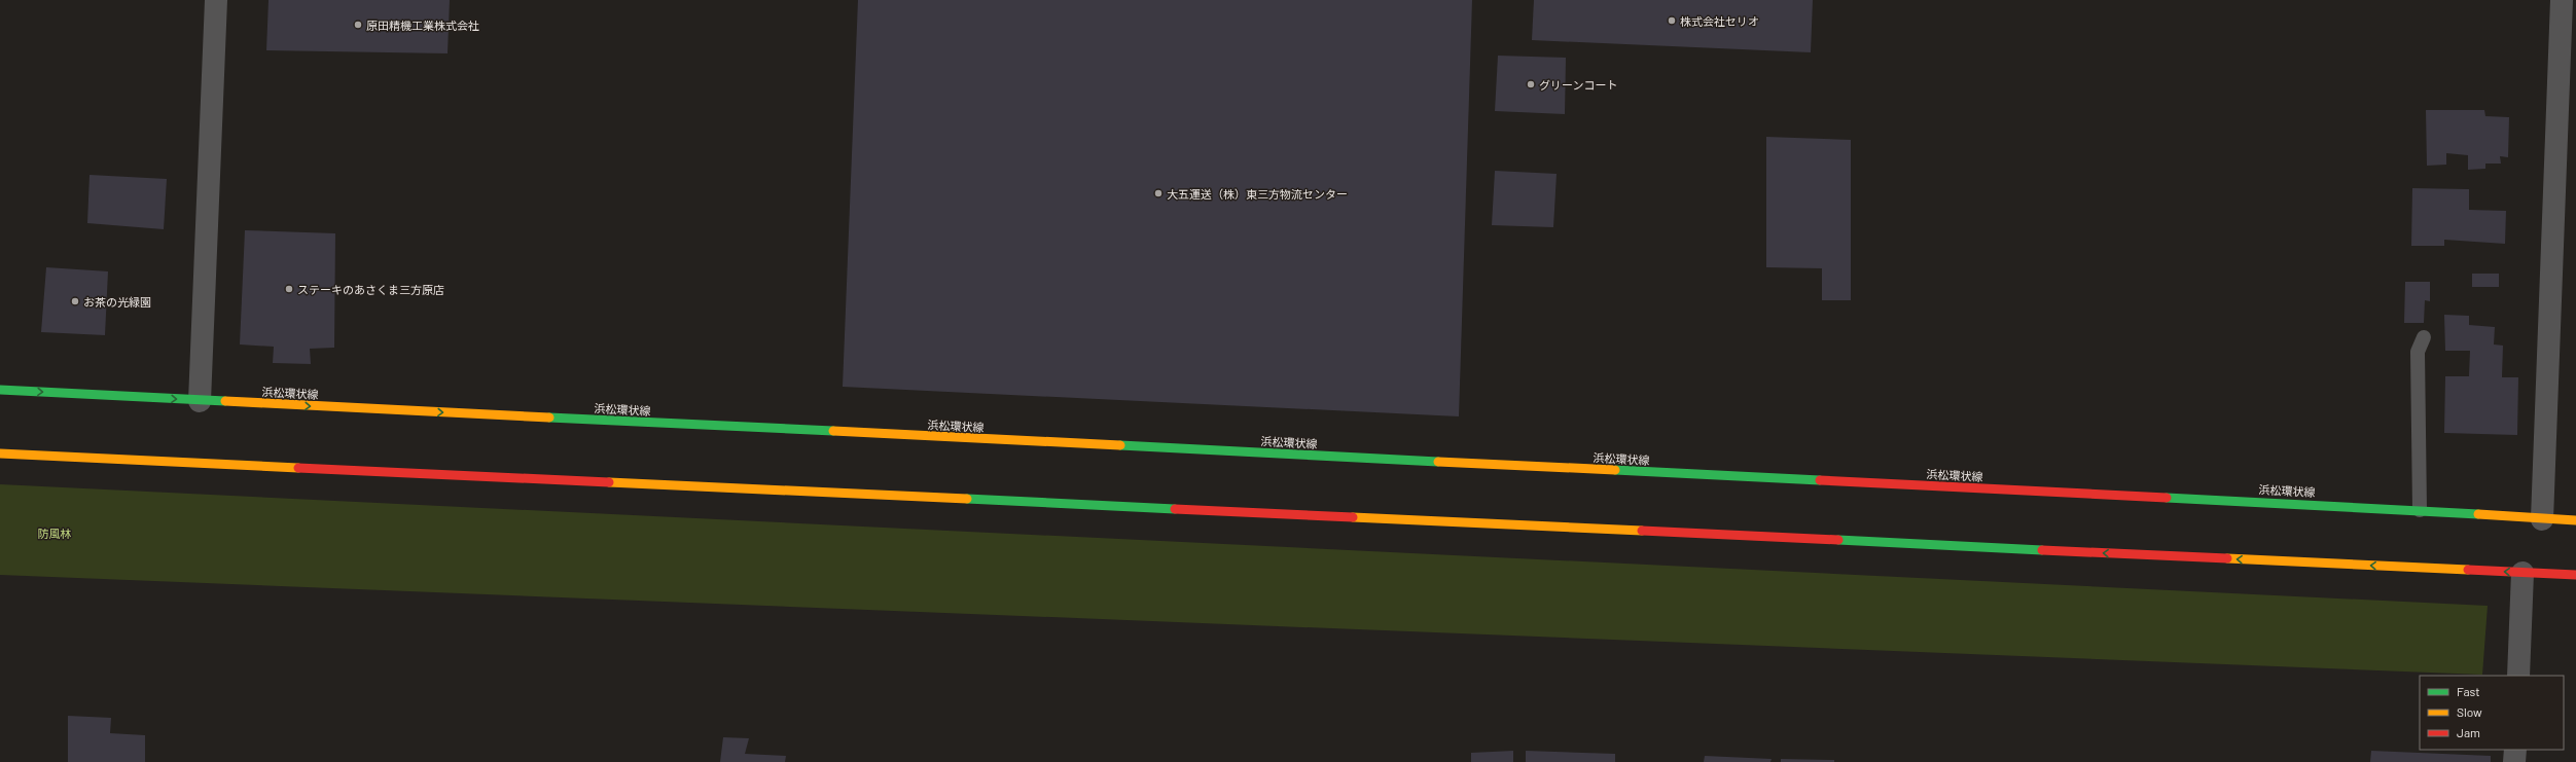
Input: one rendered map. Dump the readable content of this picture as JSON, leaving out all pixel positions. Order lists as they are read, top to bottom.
{
  "streets": {
    "highway": ["浜松環状線"]
  },
  "parks": ["防風林"],
  "places": [
    "株式会社セリオ",
    "原田精機工業株式会社",
    "グリーンコート",
    "大五運送（株）東三方物流センター",
    "ステーキのあさくま三方原店",
    "お茶の光緑園"
  ],
  "legend": ["Fast", "Slow", "Jam"]
}
